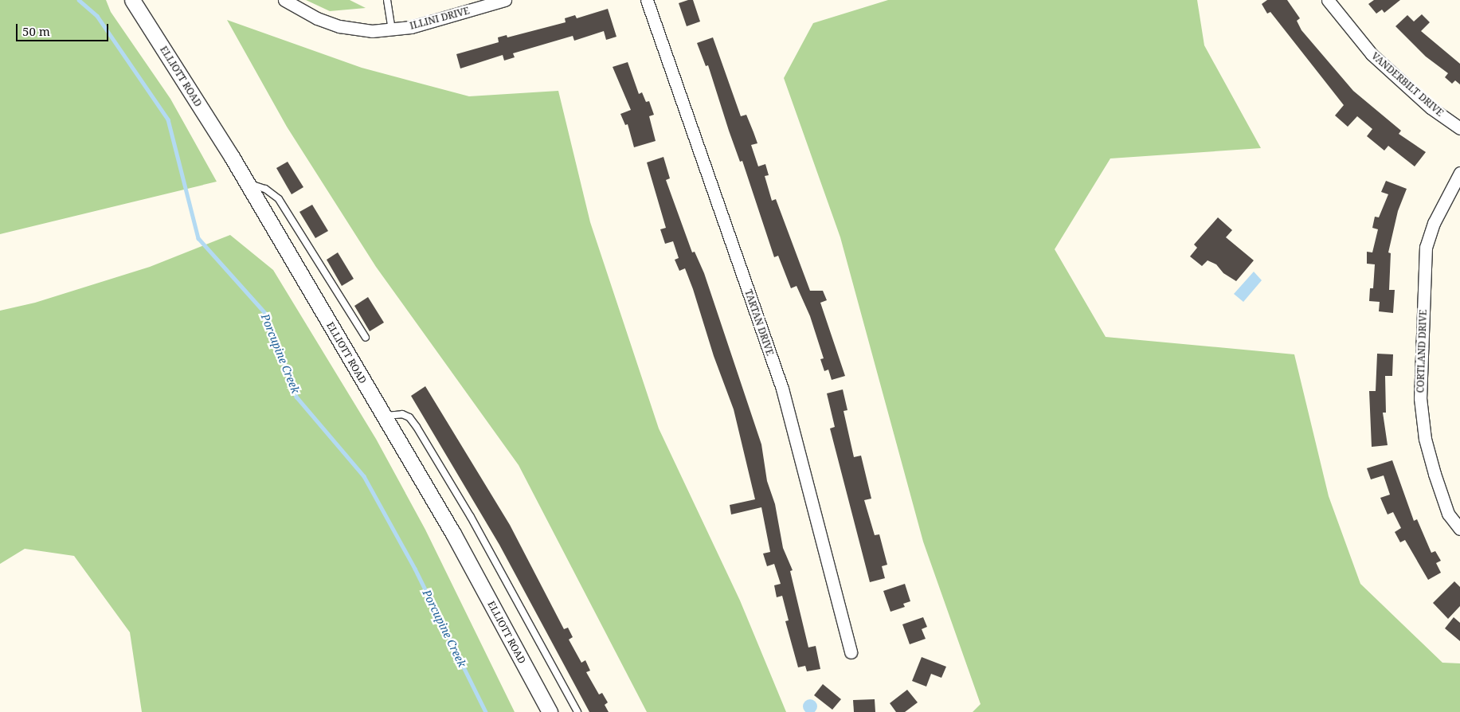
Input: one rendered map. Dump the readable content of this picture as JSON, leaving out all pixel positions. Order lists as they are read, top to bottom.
{
  "streets": {
    "street": [
      "ILLINI DRIVE",
      "ELLIOTT ROAD",
      "VANDERBILT DRIVE",
      "TARTAN DRIVE",
      "CORTLAND DRIVE"
    ]
  },
  "water": ["Porcupine Creek"],
  "scale_bar": "50 m"
}
